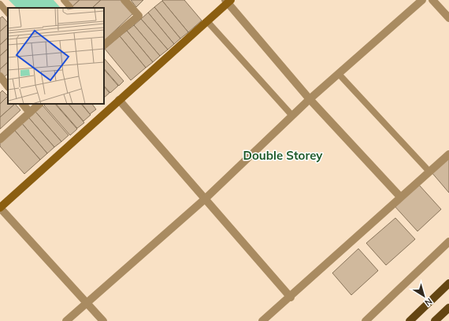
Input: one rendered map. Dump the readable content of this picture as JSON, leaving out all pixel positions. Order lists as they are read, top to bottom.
{
  "districts": ["Double Storey"],
  "north": "bottom right"
}
